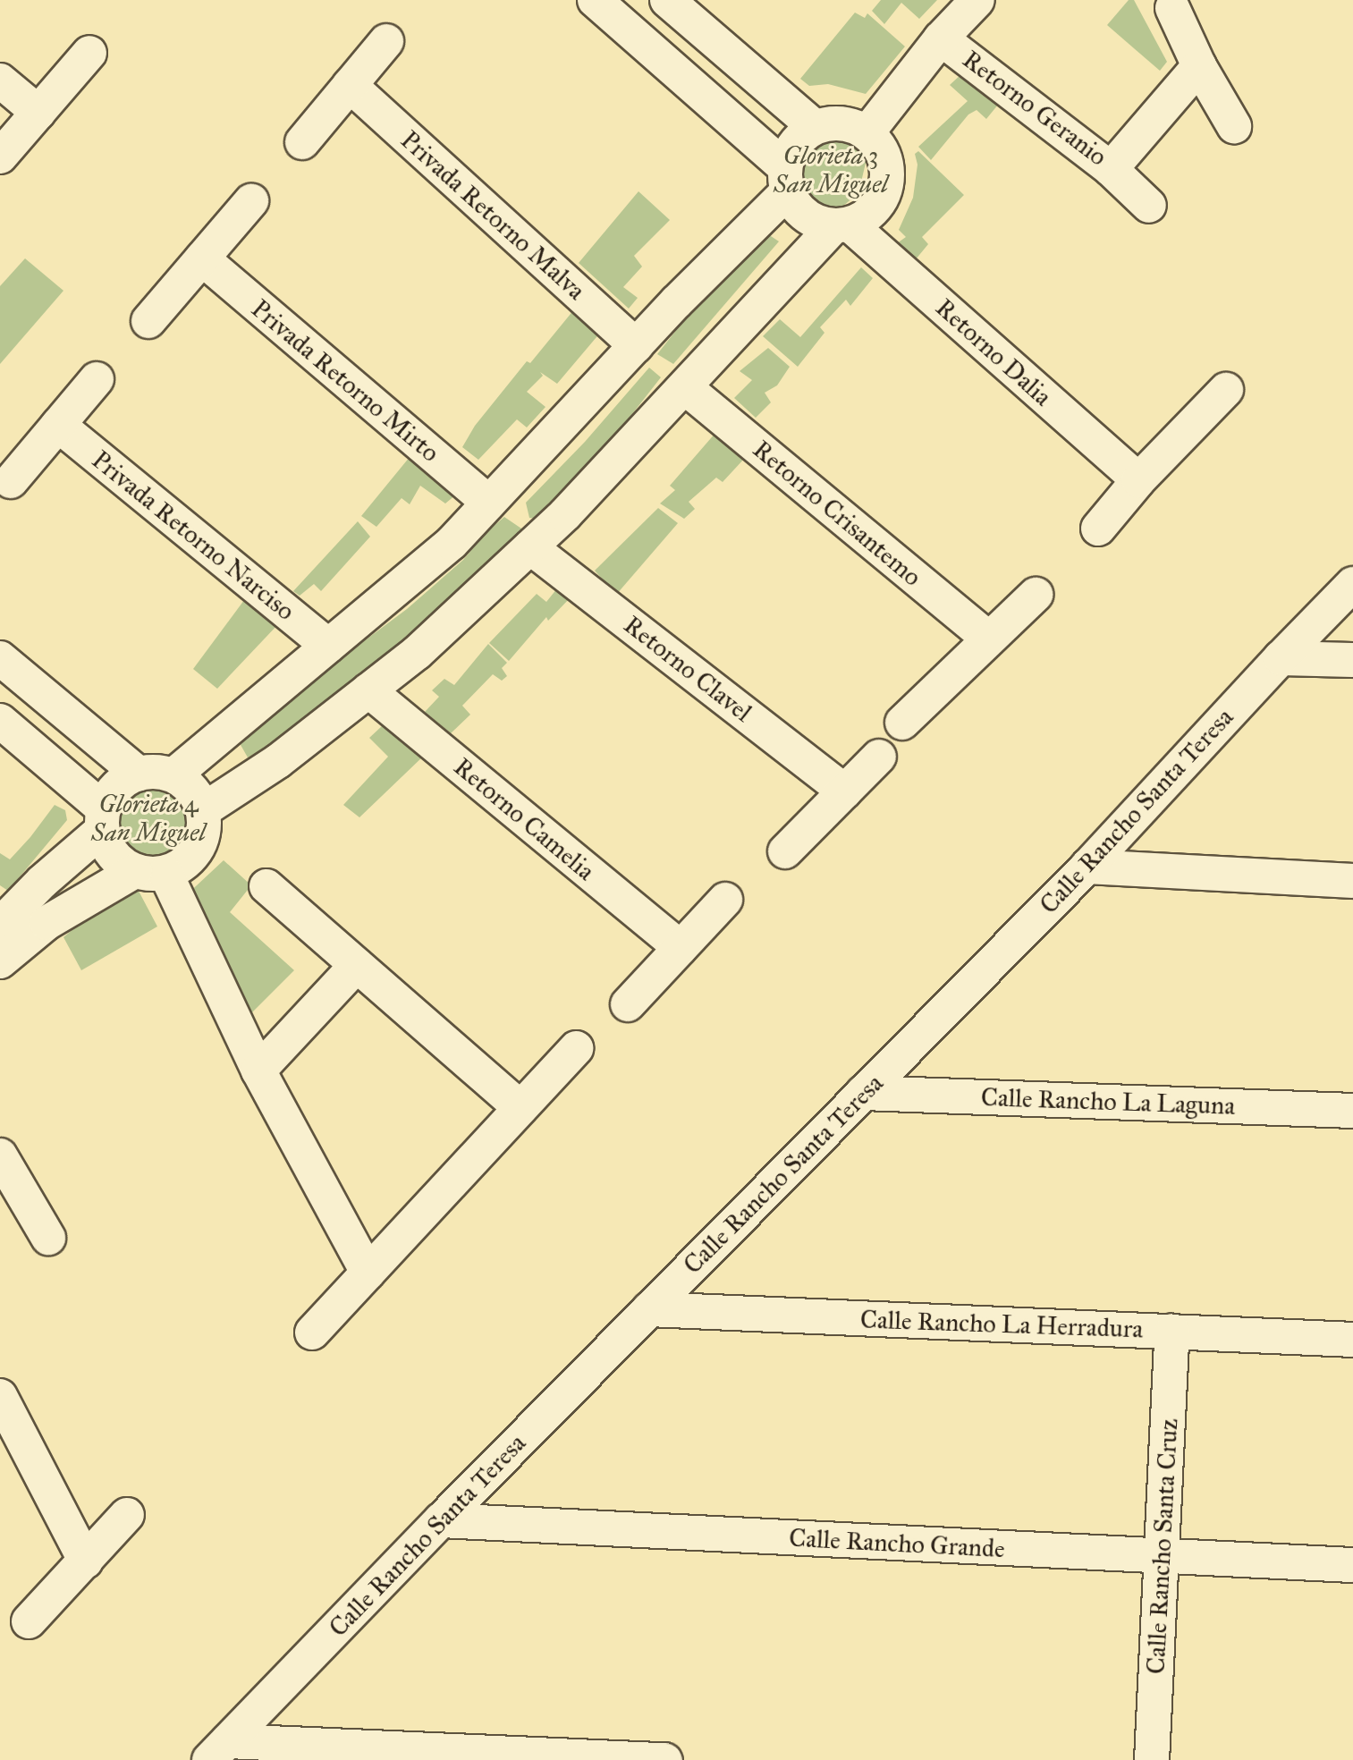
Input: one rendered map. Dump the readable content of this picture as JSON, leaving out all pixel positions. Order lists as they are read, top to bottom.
{
  "streets": {
    "street": [
      "Retorno Geranio",
      "Privada Retorno Malva",
      "Retorno Dalia",
      "Privada Retorno Mirto",
      "Retorno Crisantemo",
      "Privada Retorno Narciso",
      "Retorno Clavel",
      "Calle Rancho Santa Teresa",
      "Retorno Camelia",
      "Calle Rancho La Laguna",
      "Calle Rancho La Herradura",
      "Calle Rancho Grande",
      "Calle Rancho Santa Cruz"
    ]
  },
  "crossings": [
    ["Calle Rancho Santa Teresa", "Calle Rancho La Laguna"],
    ["Calle Rancho Santa Teresa", "Calle Rancho La Herradura"],
    ["Calle Rancho Santa Teresa", "Calle Rancho Grande"],
    ["Calle Rancho La Herradura", "Calle Rancho Santa Cruz"],
    ["Calle Rancho Grande", "Calle Rancho Santa Cruz"]
  ],
  "parks": ["Glorieta 3 San Miguel", "Glorieta 4 San Miguel"]
}
